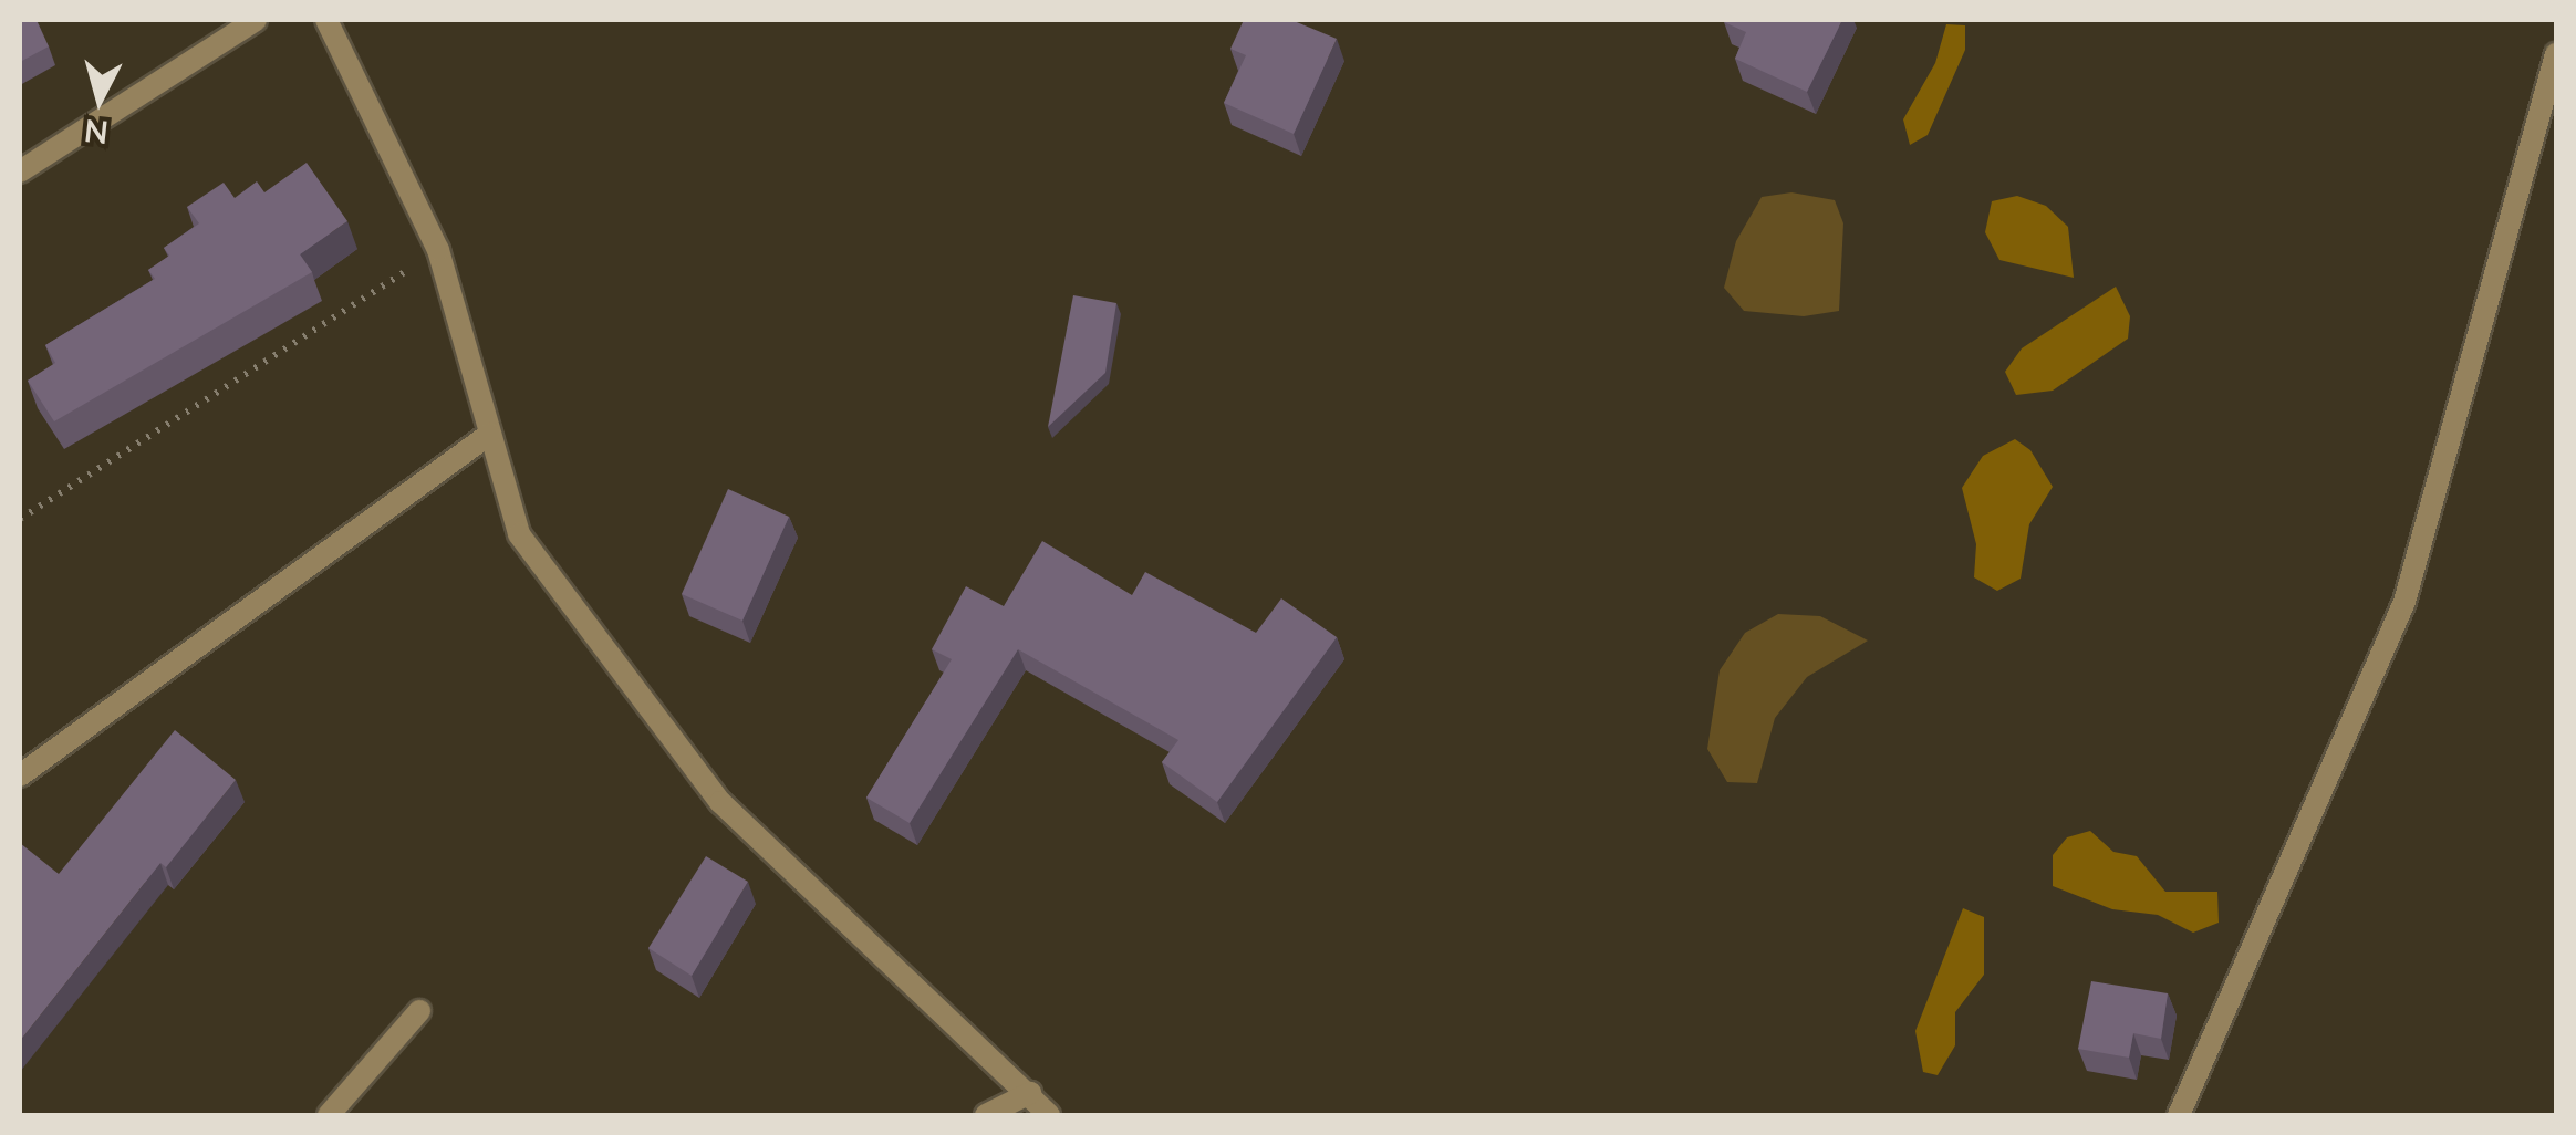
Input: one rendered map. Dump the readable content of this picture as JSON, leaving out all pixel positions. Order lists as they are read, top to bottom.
{
  "north": "bottom"
}
